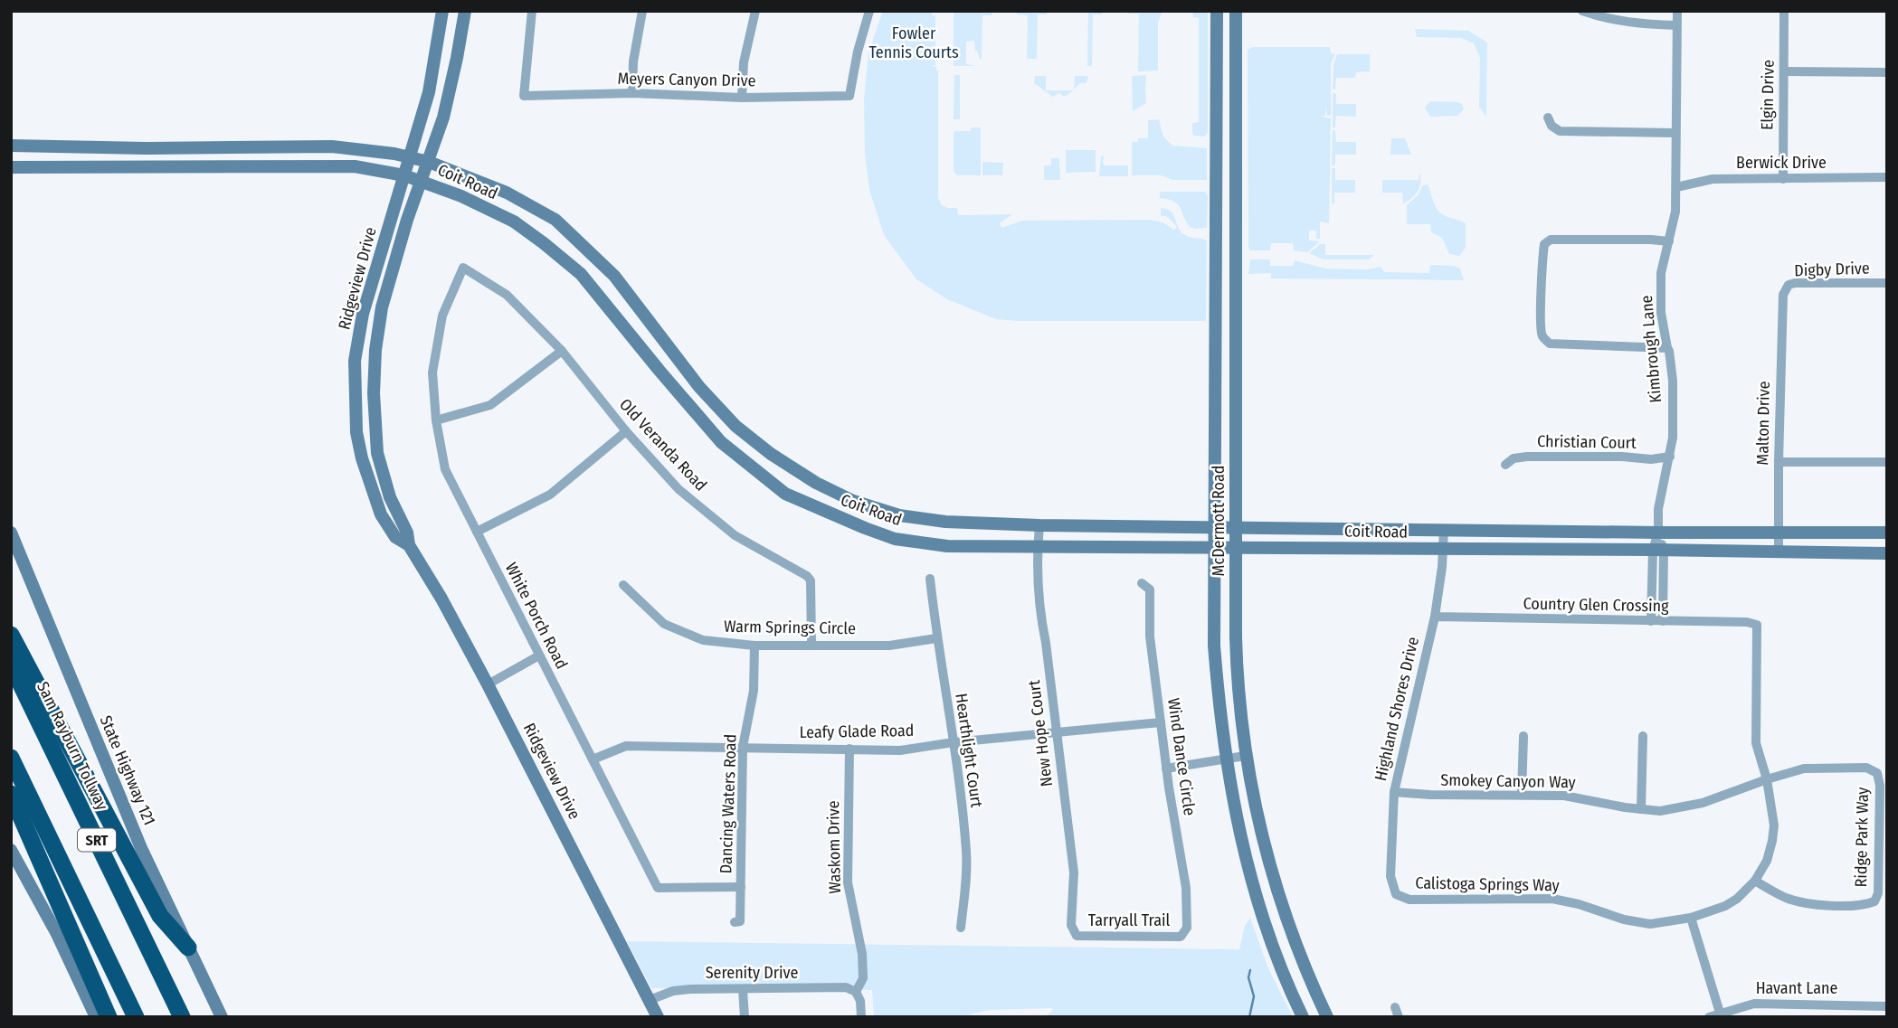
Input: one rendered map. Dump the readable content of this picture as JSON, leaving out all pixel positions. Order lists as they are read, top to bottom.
{
  "streets": {
    "highway": ["Sam Rayburn Tollway", "SRT"],
    "main road": [
      "Coit Road",
      "Ridgeview Drive",
      "McDermott Road",
      "State Highway 121"
    ],
    "street": [
      "Meyers Canyon Drive",
      "Elgin Drive",
      "Berwick Drive",
      "Digby Drive",
      "Kimbrough Lane",
      "Malton Drive",
      "Christian Court",
      "Old Veranda Road",
      "Country Glen Crossing",
      "White Porch Road",
      "Warm Springs Circle",
      "Highland Shores Drive",
      "Leafy Glade Road",
      "New Hope Court",
      "Hearthlight Court",
      "Wind Dance Circle",
      "Smokey Canyon Way",
      "Dancing Waters Road",
      "Ridge Park Way",
      "Waskom Drive",
      "Calistoga Springs Way",
      "Tarryall Trail",
      "Serenity Drive",
      "Havant Lane"
    ]
  },
  "crossings": [
    ["Elgin Drive", "Berwick Drive"],
    ["Berwick Drive", "Kimbrough Lane"],
    ["Coit Road", "Ridgeview Drive"],
    ["Coit Road", "Kimbrough Lane"],
    ["Coit Road", "Malton Drive"],
    ["Coit Road", "McDermott Road"],
    ["Coit Road", "Highland Shores Drive"],
    ["Coit Road", "New Hope Court"],
    ["Digby Drive", "Malton Drive"],
    ["Ridgeview Drive", "Serenity Drive"],
    ["Kimbrough Lane", "Christian Court"],
    ["Old Veranda Road", "White Porch Road"],
    ["Old Veranda Road", "Warm Springs Circle"],
    ["Country Glen Crossing", "Highland Shores Drive"],
    ["Country Glen Crossing", "Smokey Canyon Way"],
    ["White Porch Road", "Leafy Glade Road"],
    ["White Porch Road", "Dancing Waters Road"],
    ["Warm Springs Circle", "Hearthlight Court"],
    ["Warm Springs Circle", "Dancing Waters Road"],
    ["Highland Shores Drive", "Smokey Canyon Way"],
    ["Highland Shores Drive", "Calistoga Springs Way"],
    ["Leafy Glade Road", "New Hope Court"],
    ["Leafy Glade Road", "Hearthlight Court"],
    ["Leafy Glade Road", "Wind Dance Circle"],
    ["Leafy Glade Road", "Dancing Waters Road"],
    ["Leafy Glade Road", "Waskom Drive"],
    ["New Hope Court", "Tarryall Trail"],
    ["Wind Dance Circle", "Tarryall Trail"],
    ["Smokey Canyon Way", "Ridge Park Way"],
    ["Ridge Park Way", "Calistoga Springs Way"],
    ["Waskom Drive", "Serenity Drive"]
  ],
  "parks": ["Fowler Tennis Courts"]
}
